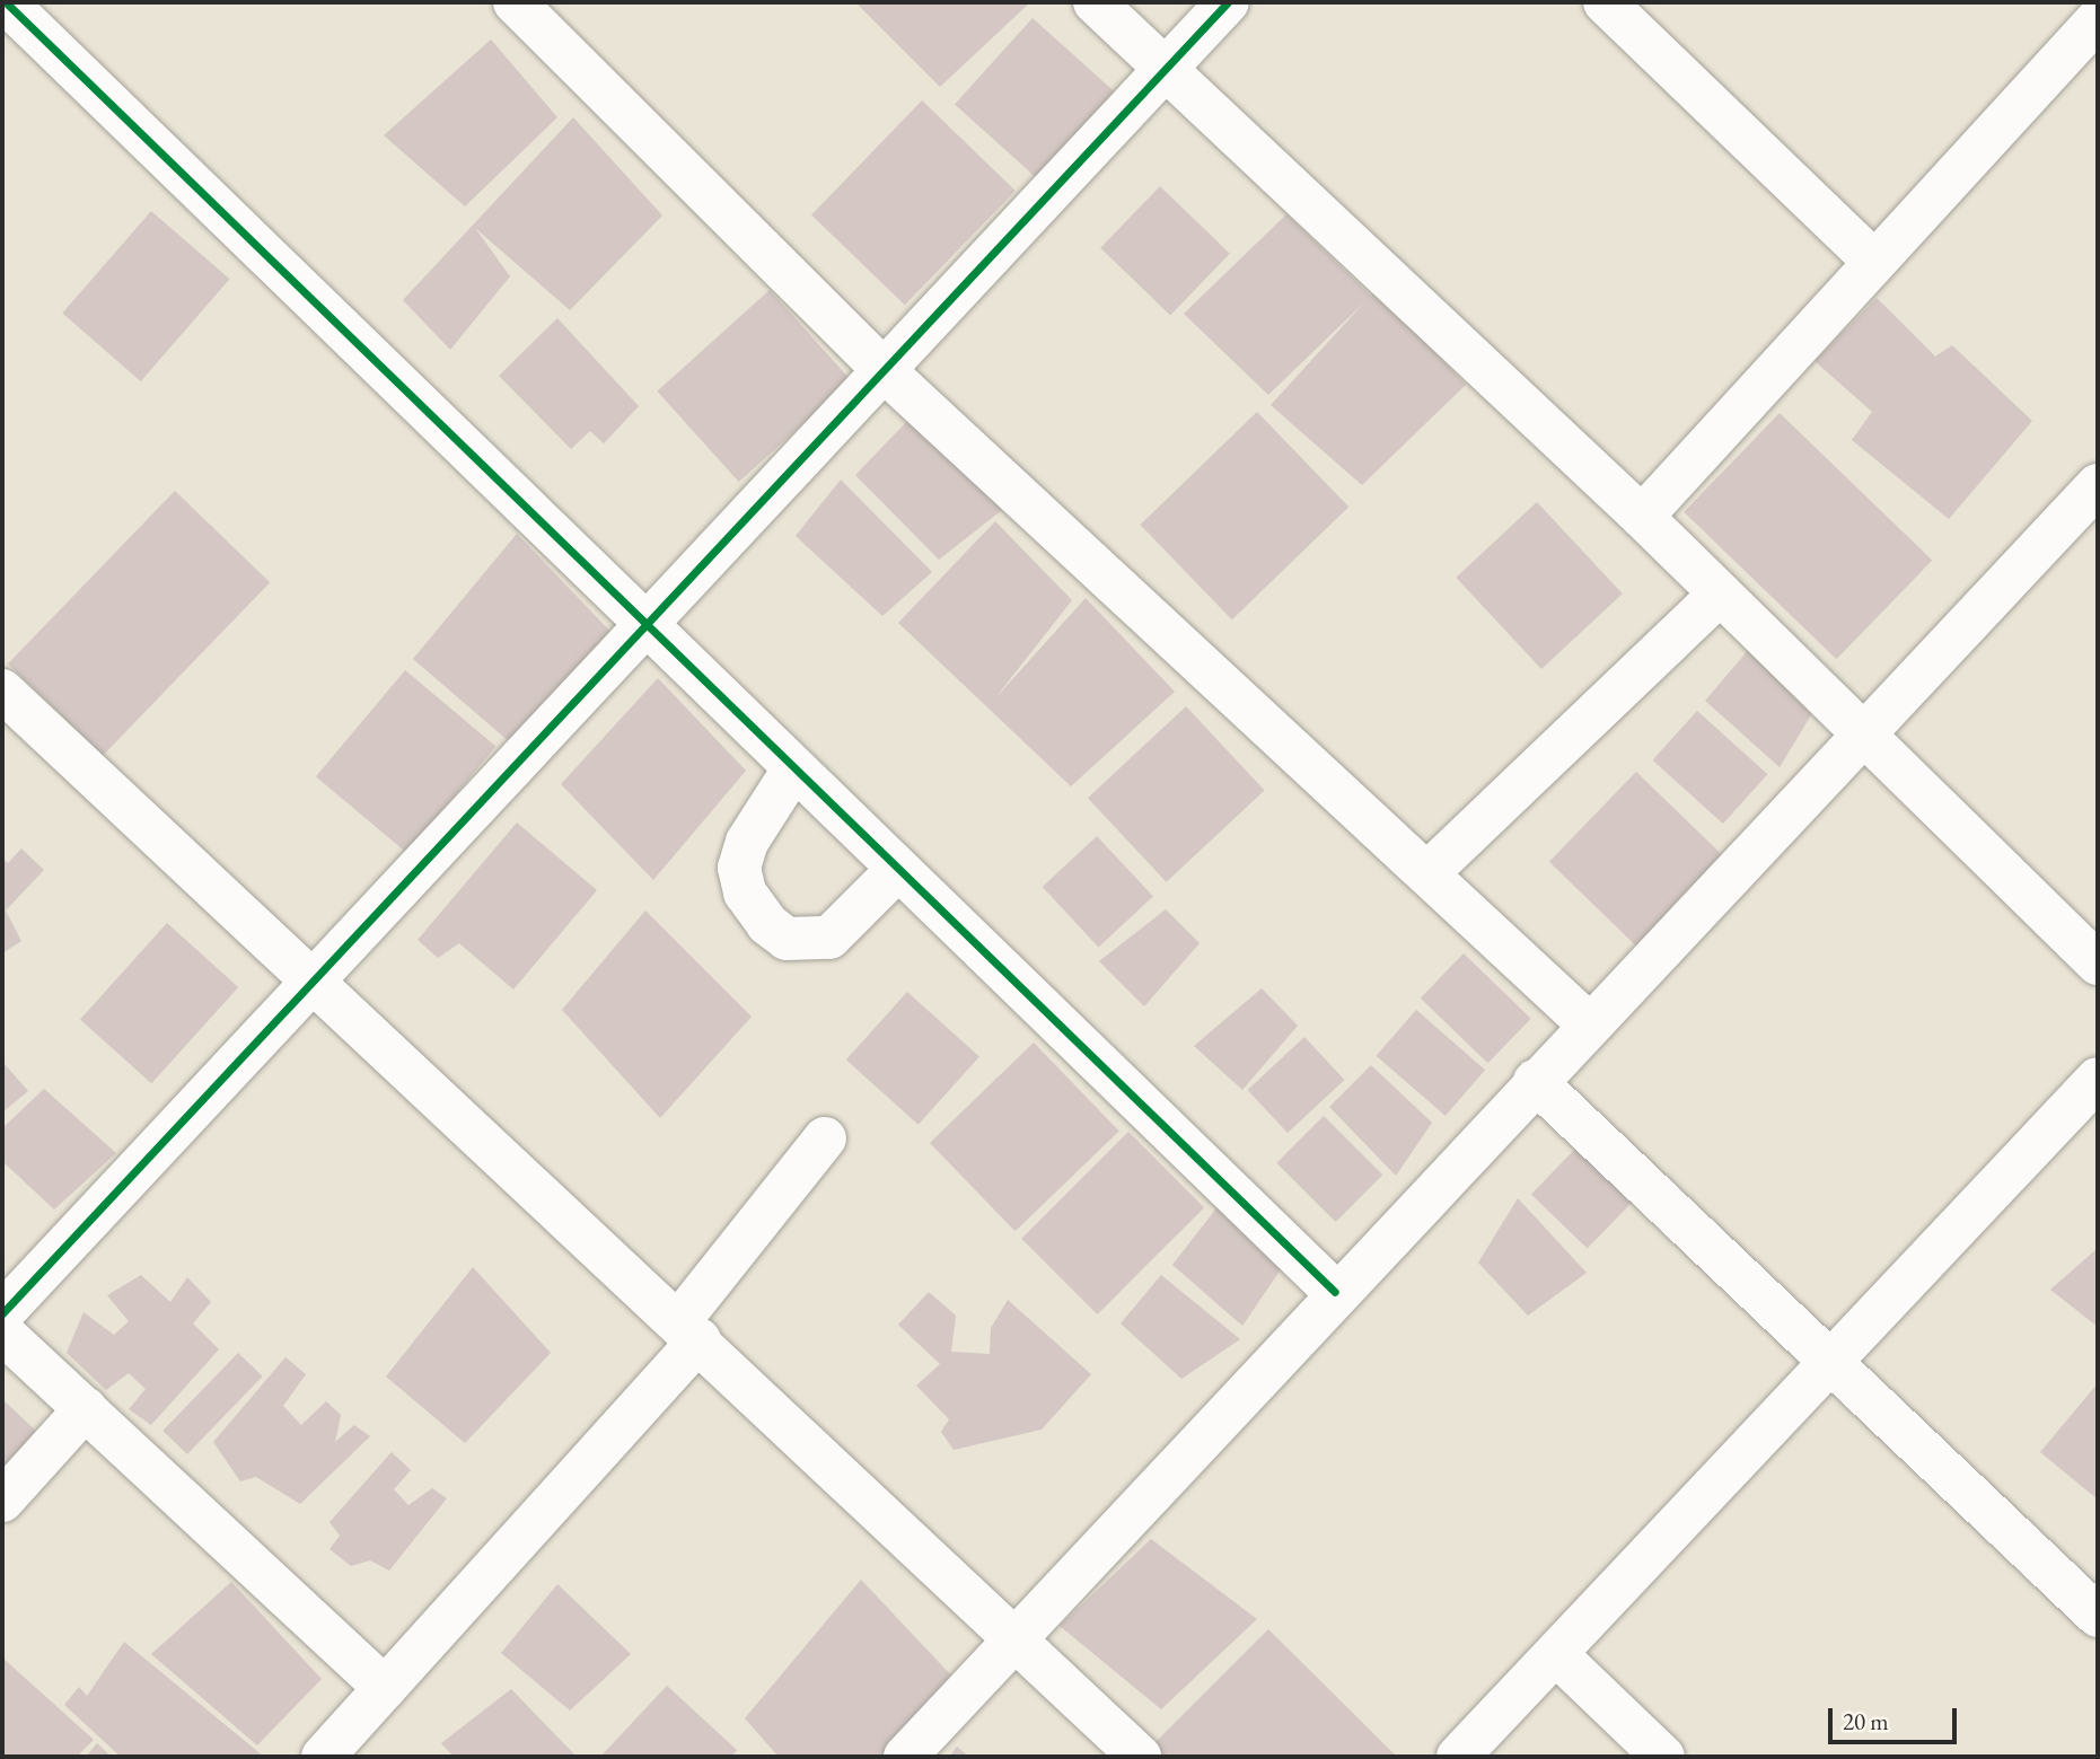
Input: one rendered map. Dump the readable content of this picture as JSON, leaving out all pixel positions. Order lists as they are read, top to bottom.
{
  "scale_bar": "20 m"
}
